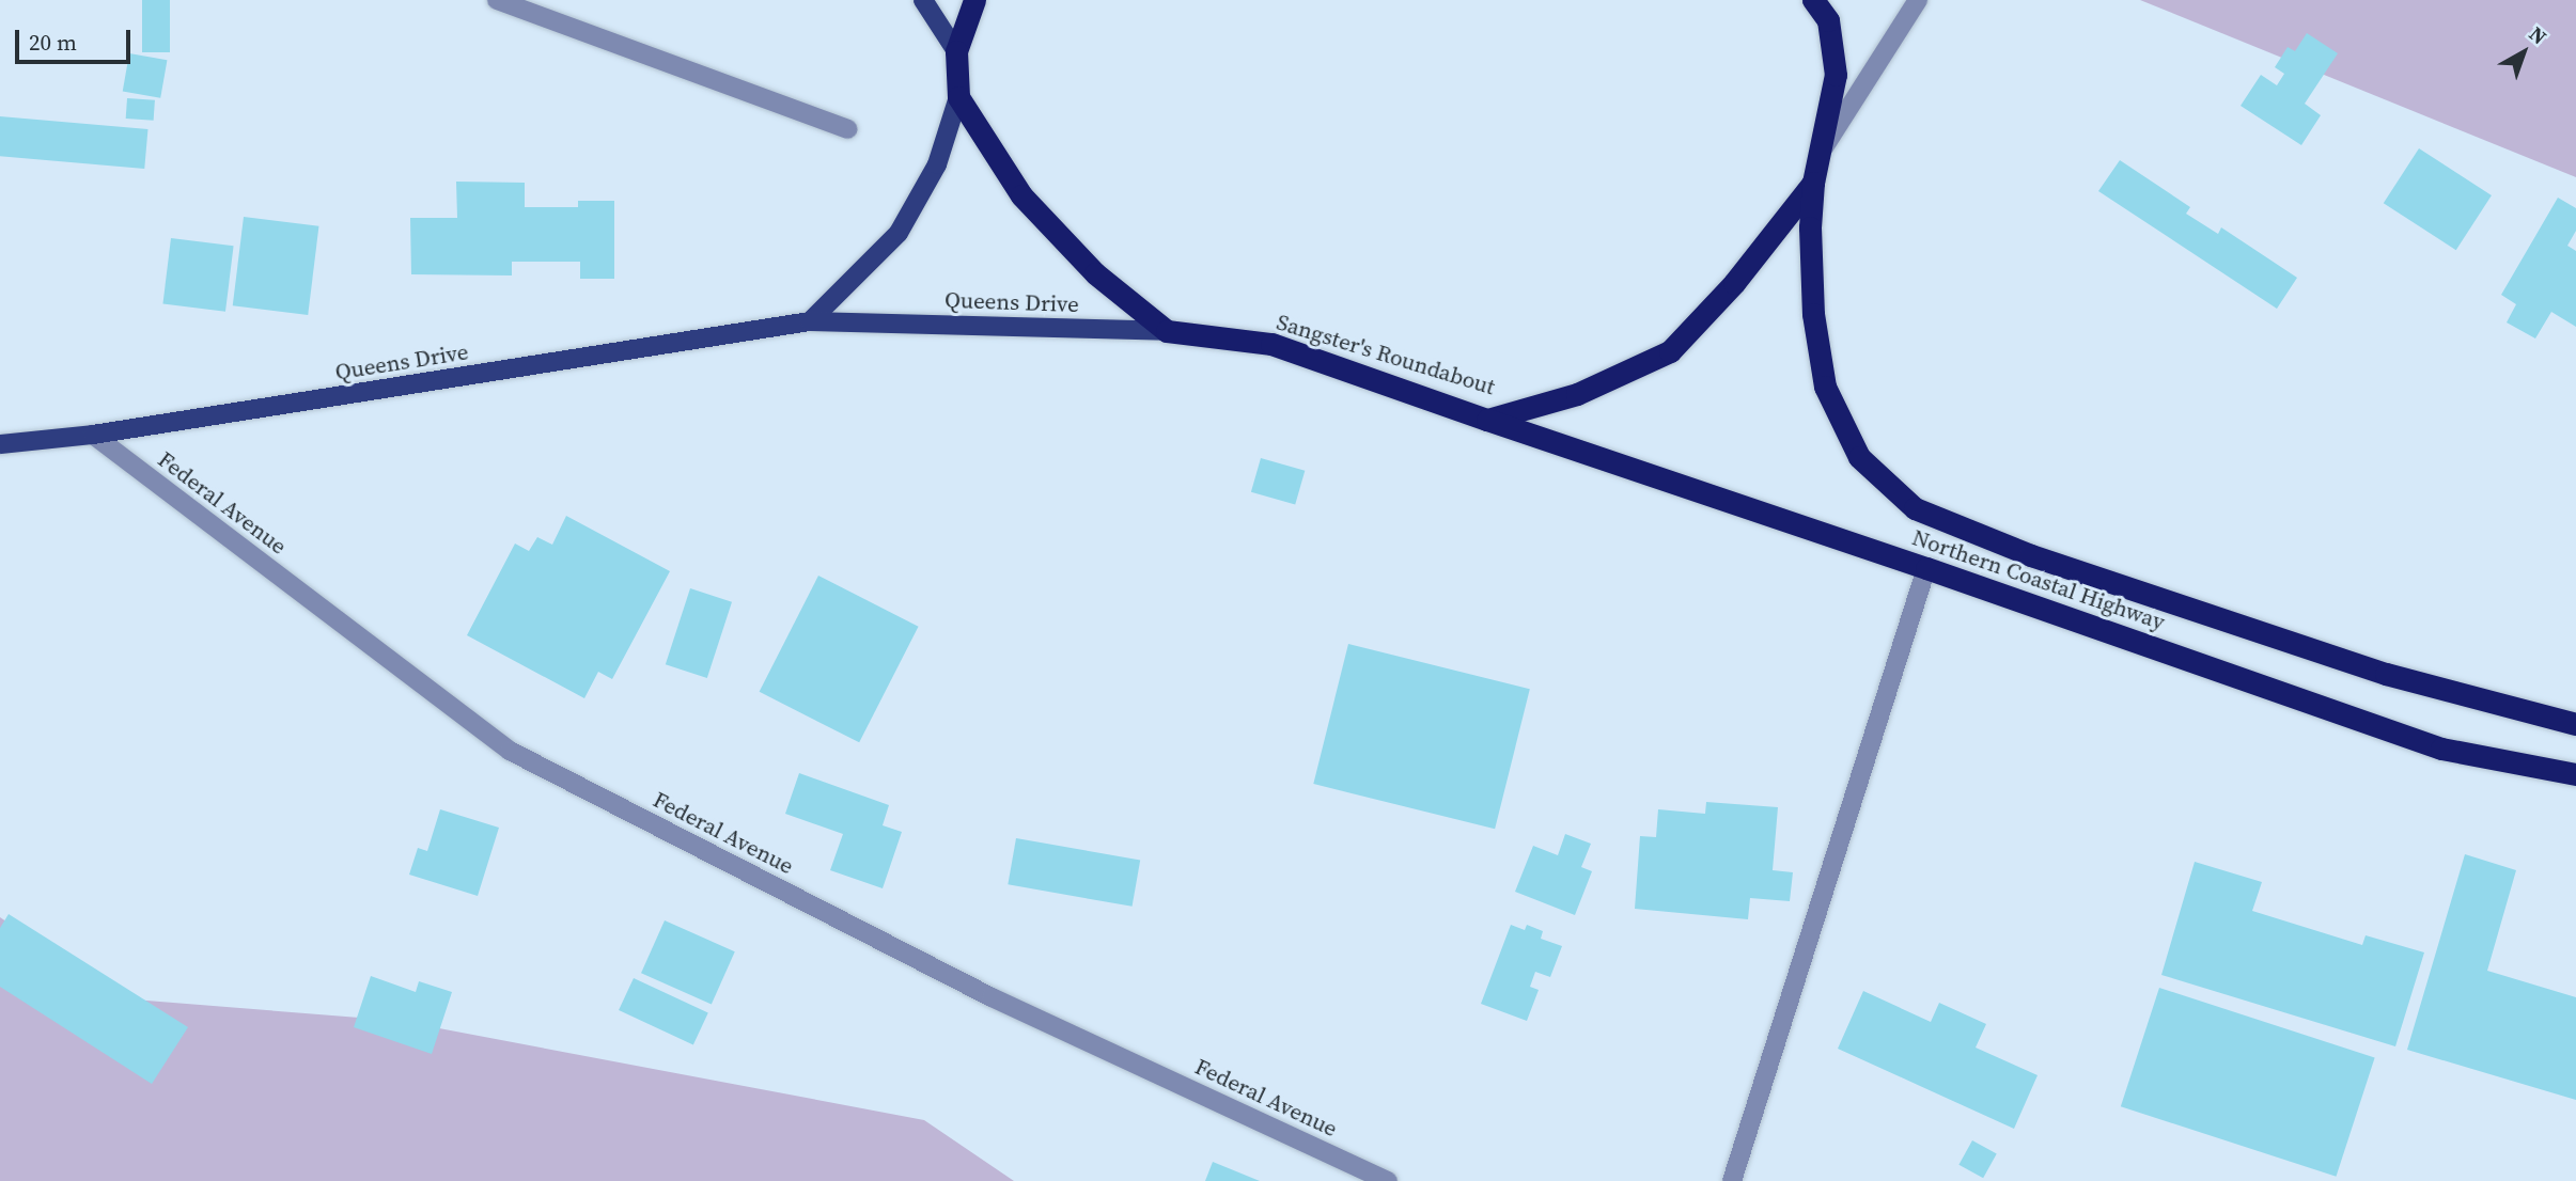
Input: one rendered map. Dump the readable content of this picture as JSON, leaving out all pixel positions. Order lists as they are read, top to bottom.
{
  "streets": {
    "highway": ["Sangster's Roundabout", "Northern Coastal Highway"],
    "main road": ["Queens Drive"],
    "street": ["Federal Avenue"]
  },
  "crossings": [
    ["Queens Drive", "Sangster's Roundabout"],
    ["Queens Drive", "Federal Avenue"],
    ["Sangster's Roundabout", "Northern Coastal Highway"]
  ],
  "scale_bar": "20 m",
  "north": "top right"
}
